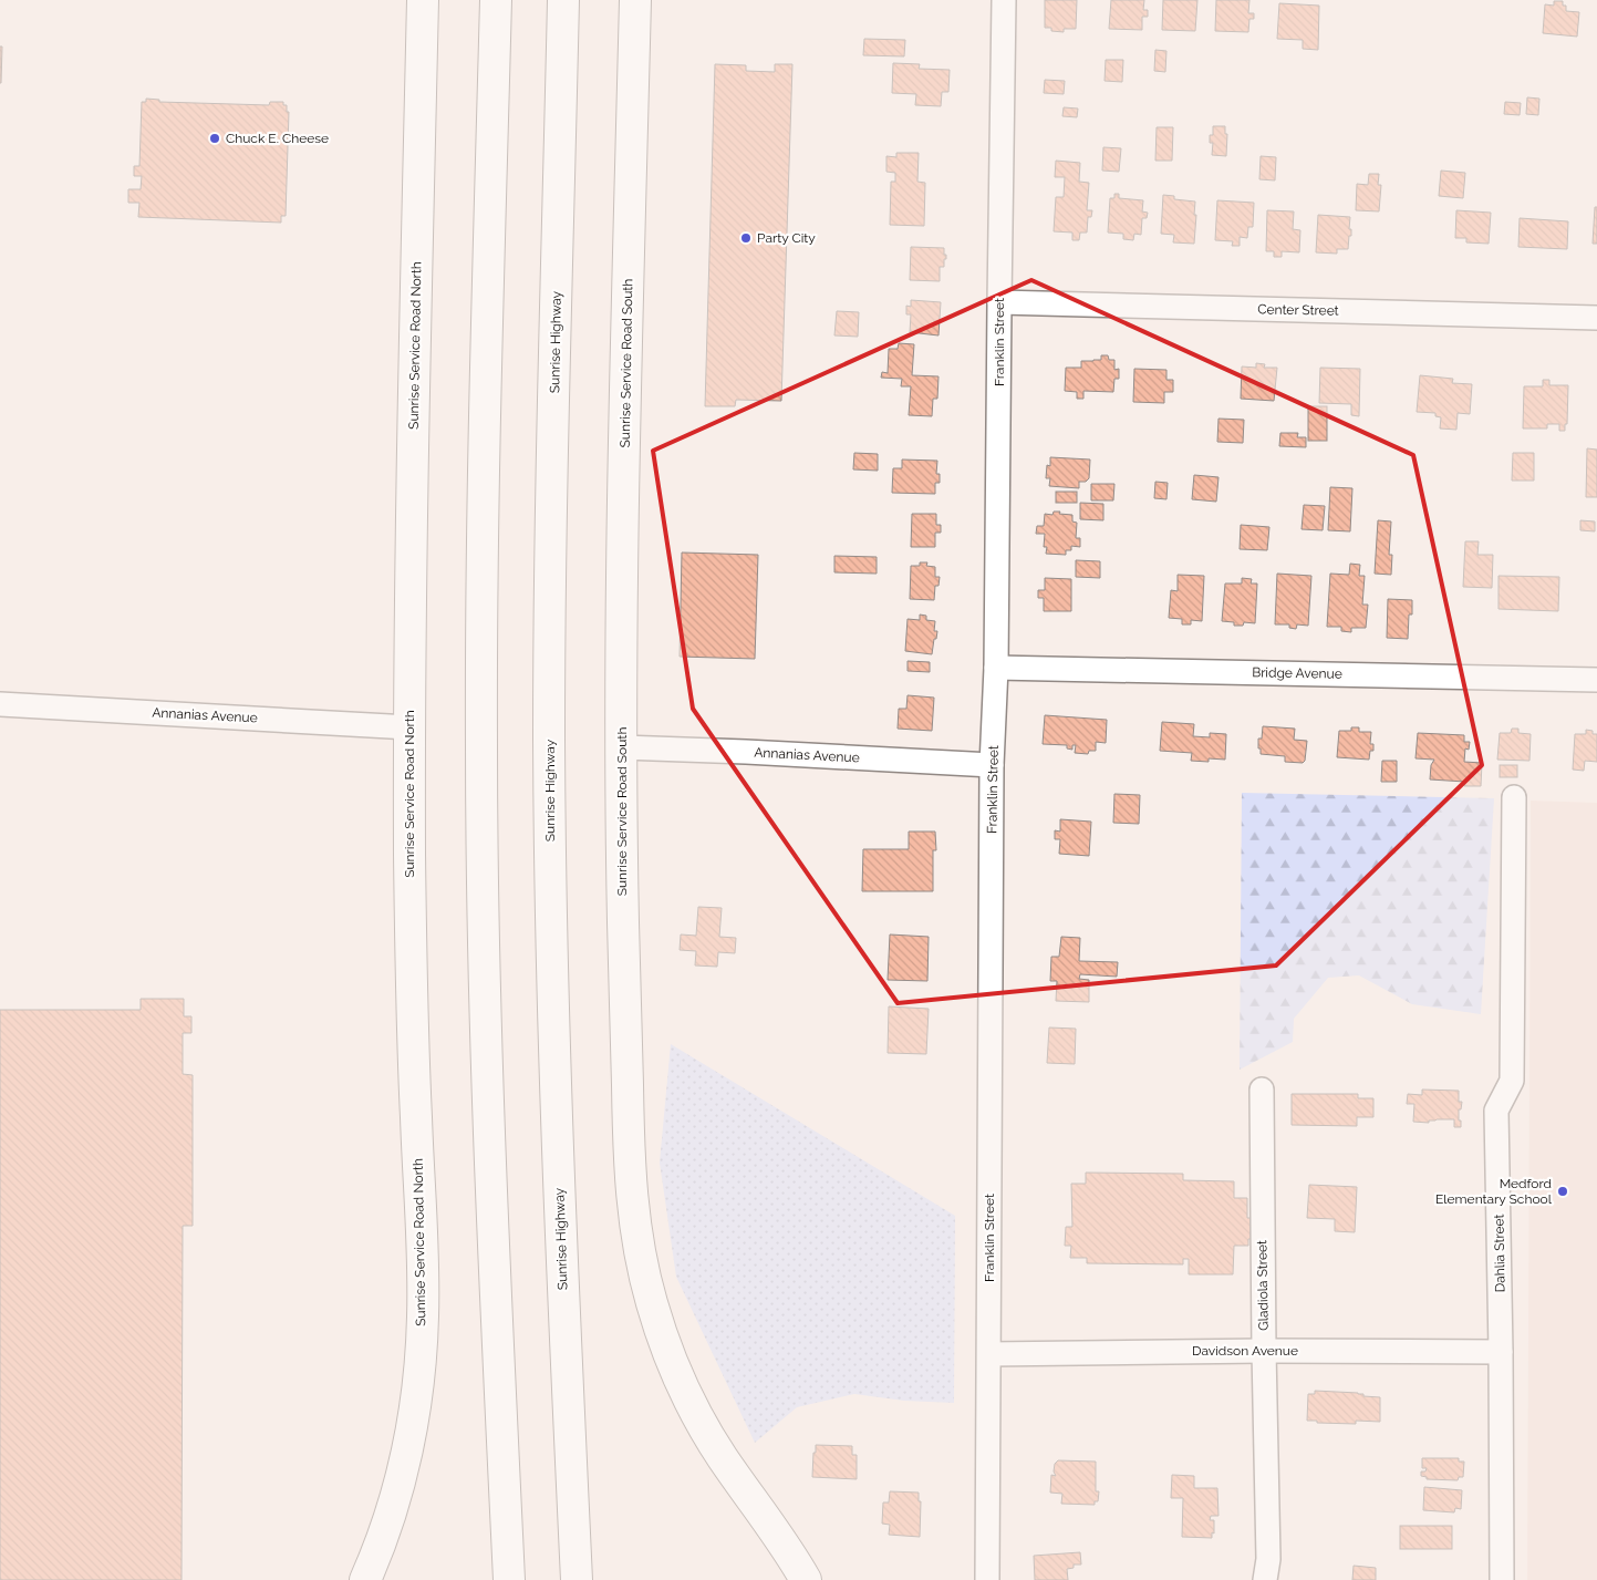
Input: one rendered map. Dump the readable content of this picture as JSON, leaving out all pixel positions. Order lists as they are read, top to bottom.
{
  "streets": {
    "main road": ["Sunrise Highway", "Sunrise Service Road North", "Sunrise Service Road South"],
    "street": [
      "Center Street",
      "Franklin Street",
      "Bridge Avenue",
      "Annanias Avenue",
      "Dahlia Street",
      "Gladiola Street",
      "Davidson Avenue"
    ]
  },
  "crossings": [
    ["Center Street", "Franklin Street"],
    ["Franklin Street", "Bridge Avenue"],
    ["Franklin Street", "Annanias Avenue"],
    ["Franklin Street", "Davidson Avenue"],
    ["Sunrise Service Road North", "Annanias Avenue"],
    ["Sunrise Service Road South", "Annanias Avenue"],
    ["Dahlia Street", "Davidson Avenue"],
    ["Gladiola Street", "Davidson Avenue"]
  ],
  "places": ["Chuck E. Cheese", "Party City", "Medford Elementary School"]
}
